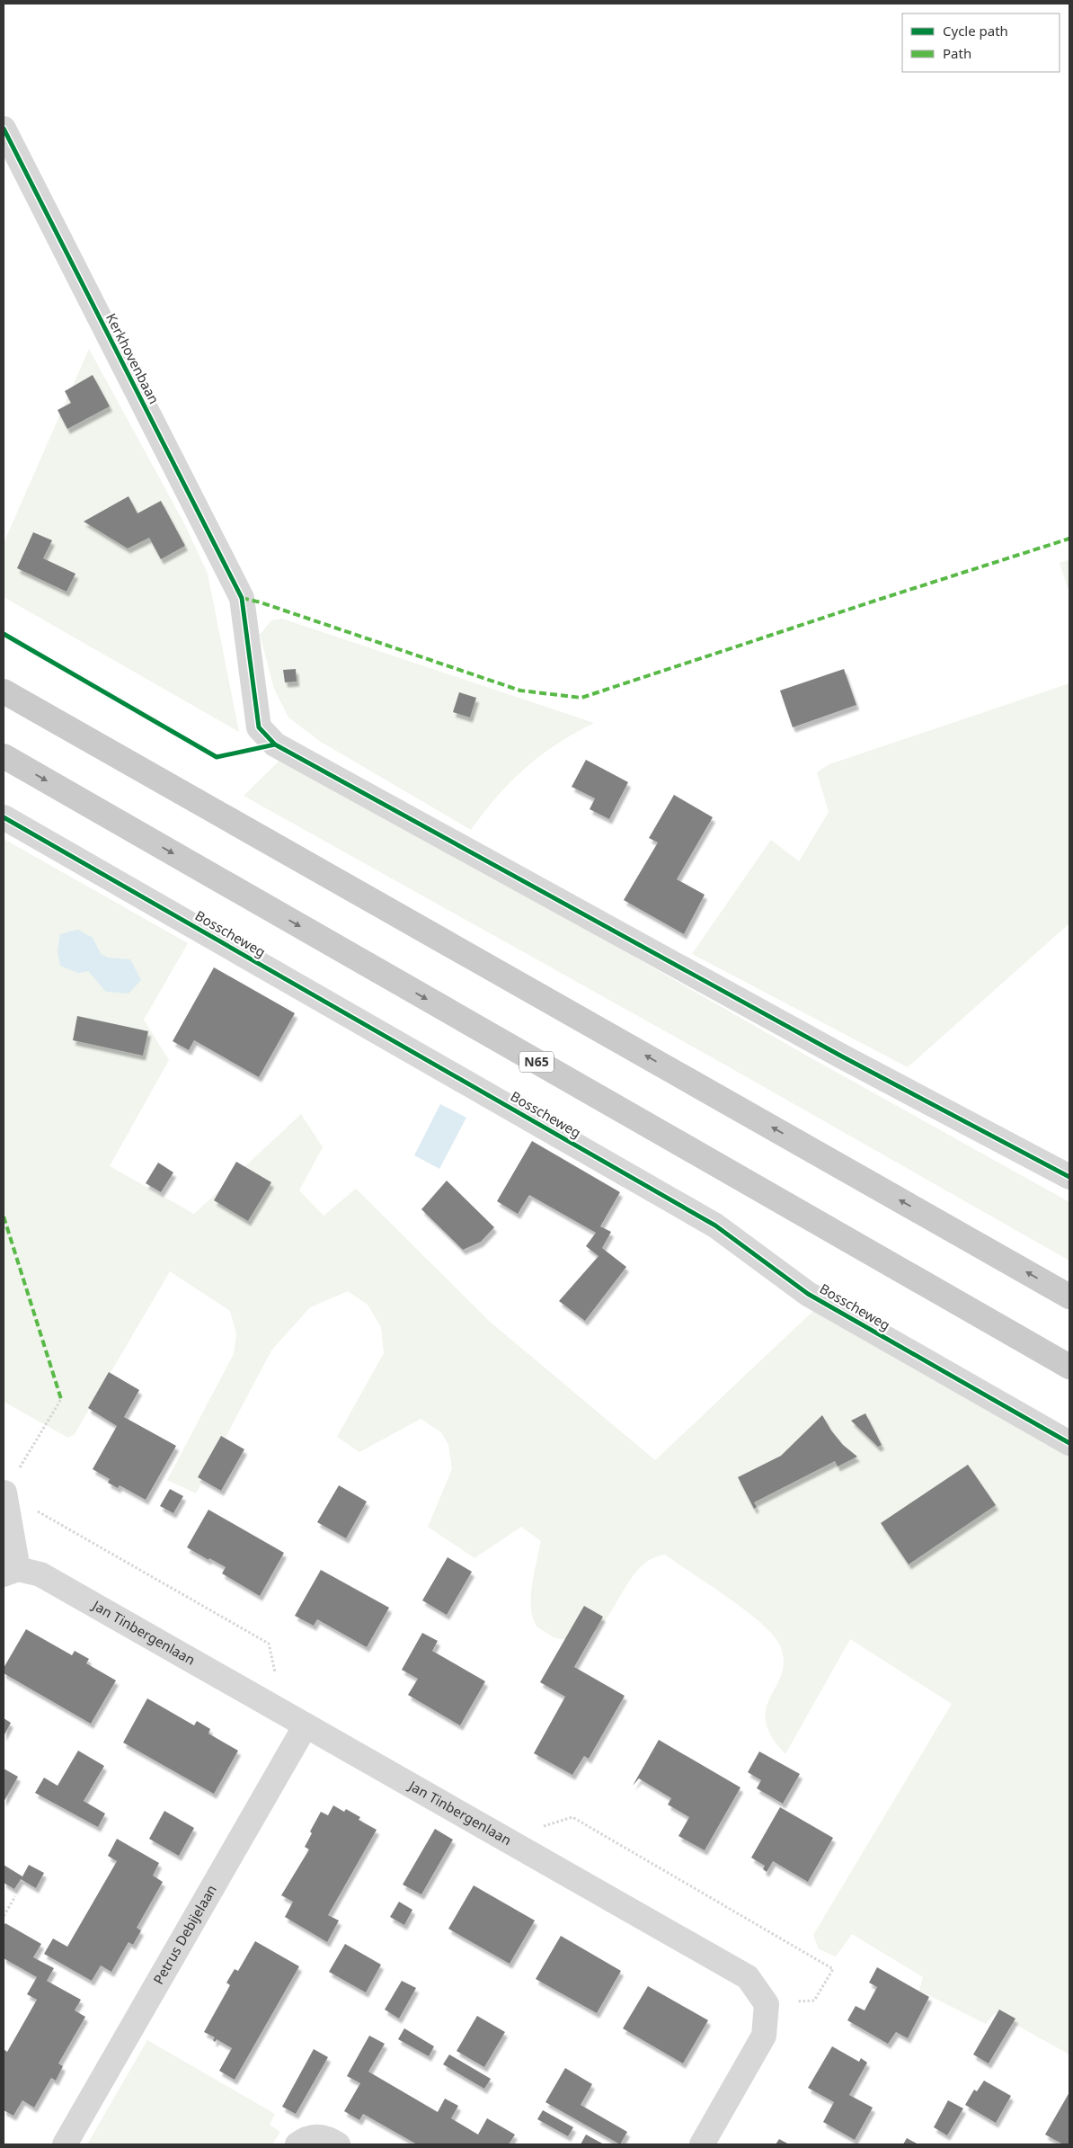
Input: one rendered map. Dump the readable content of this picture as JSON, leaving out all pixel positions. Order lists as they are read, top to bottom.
{
  "streets": {
    "main road": ["N65"],
    "street": [
      "Kerkhovenbaan",
      "Bosscheweg",
      "Jan Tinbergenlaan",
      "Petrus Debijelaan"
    ]
  },
  "crossings": [
    ["Jan Tinbergenlaan", "Petrus Debijelaan"]
  ],
  "legend": ["Cycle path", "Path"]
}
